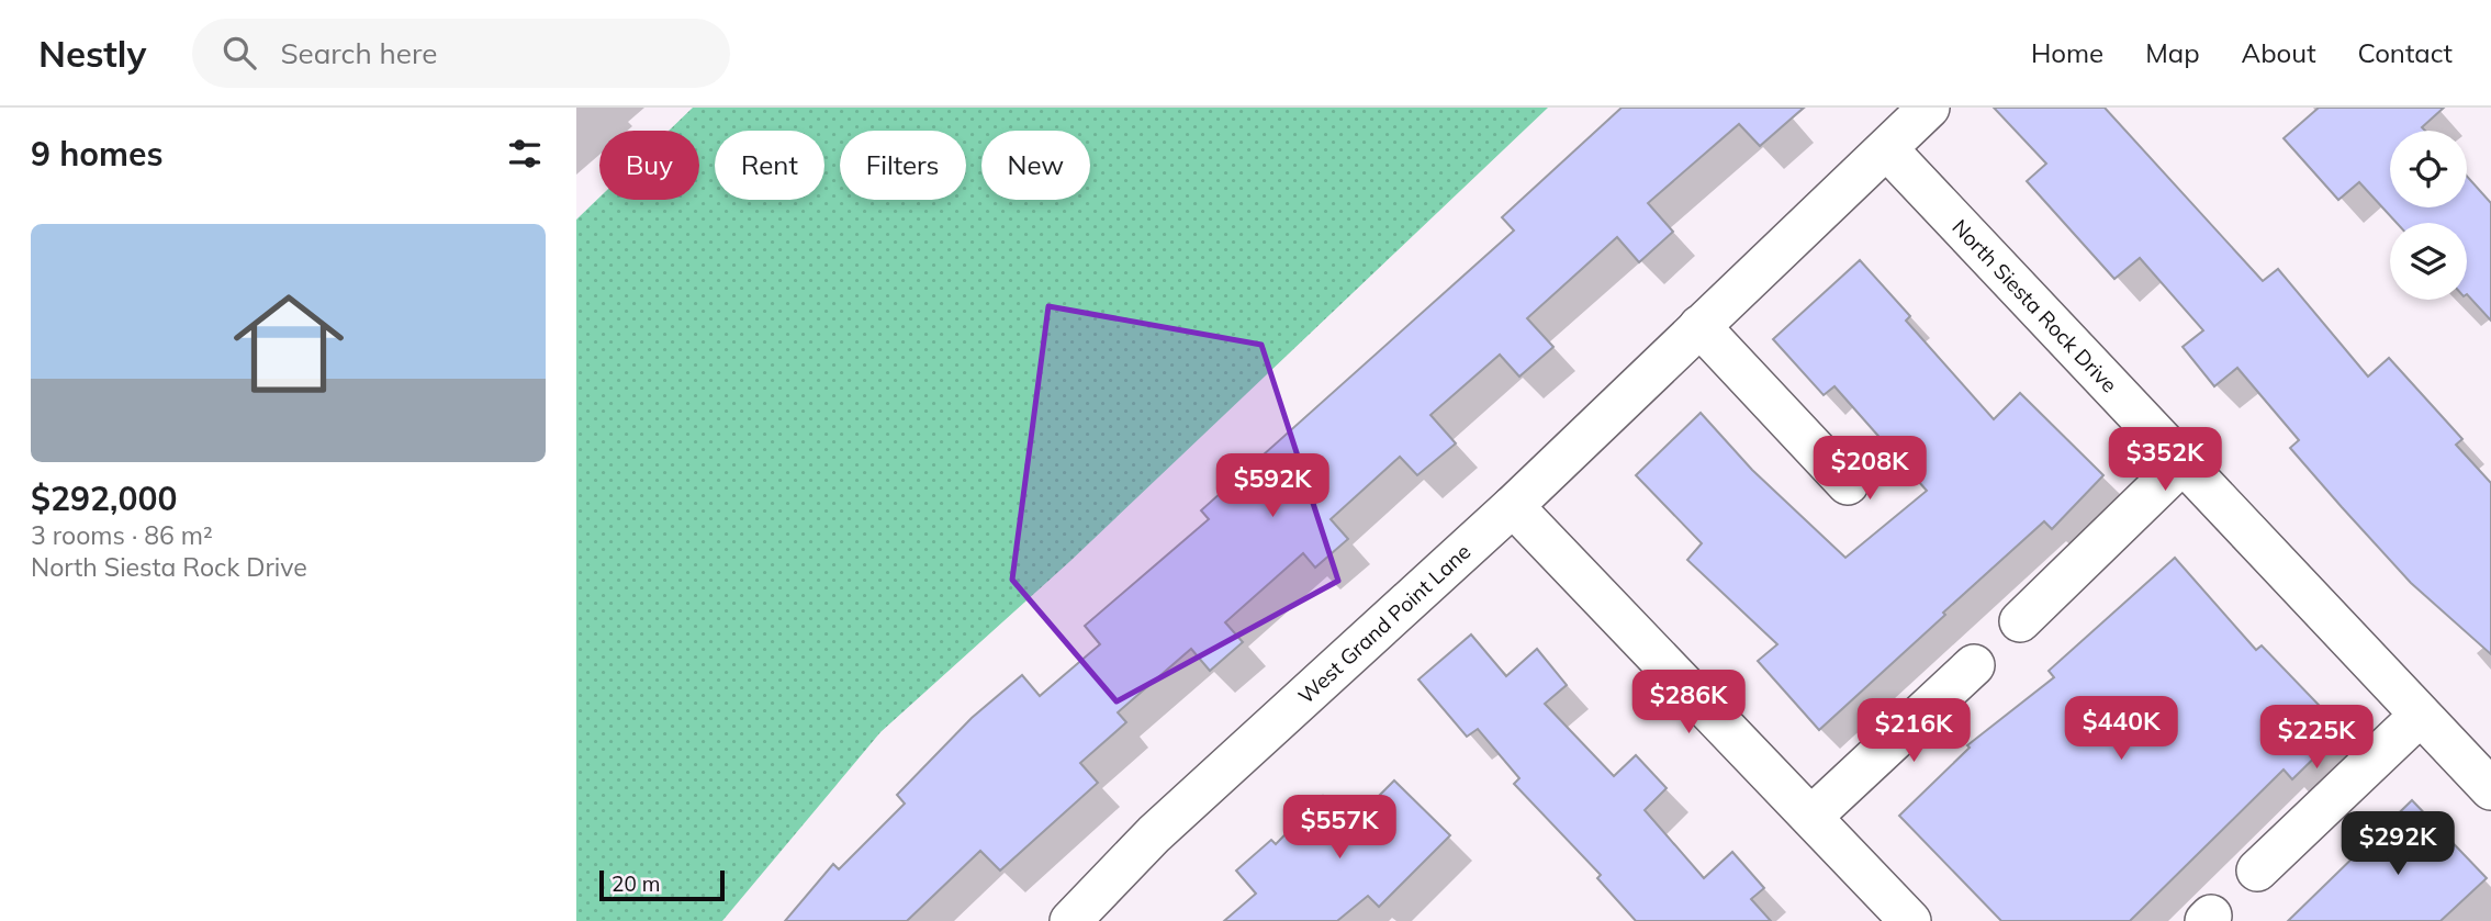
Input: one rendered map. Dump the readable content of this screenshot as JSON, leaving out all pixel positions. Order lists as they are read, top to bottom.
{
  "streets": {
    "street": ["North Siesta Rock Drive", "West Grand Point Lane"]
  },
  "crossings": [
    ["North Siesta Rock Drive", "West Grand Point Lane"]
  ],
  "scale_bar": "20 m",
  "page": {
    "header": "Nestly",
    "search": "Search here",
    "nav": [
      "Home",
      "Map",
      "About",
      "Contact"
    ],
    "heading": "9 homes",
    "chip": [
      "Buy",
      "Rent",
      "Filters",
      "New"
    ],
    "list": [
      {
        "name": "$292,000",
        "note": "3 rooms · 86 m² · North Siesta Rock Drive"
      }
    ],
    "price": [
      "$352K",
      "$208K",
      "$592K",
      "$286K",
      "$440K",
      "$216K",
      "$225K",
      "$557K",
      "$292K"
    ],
    "scale": "20 m"
  }
}
